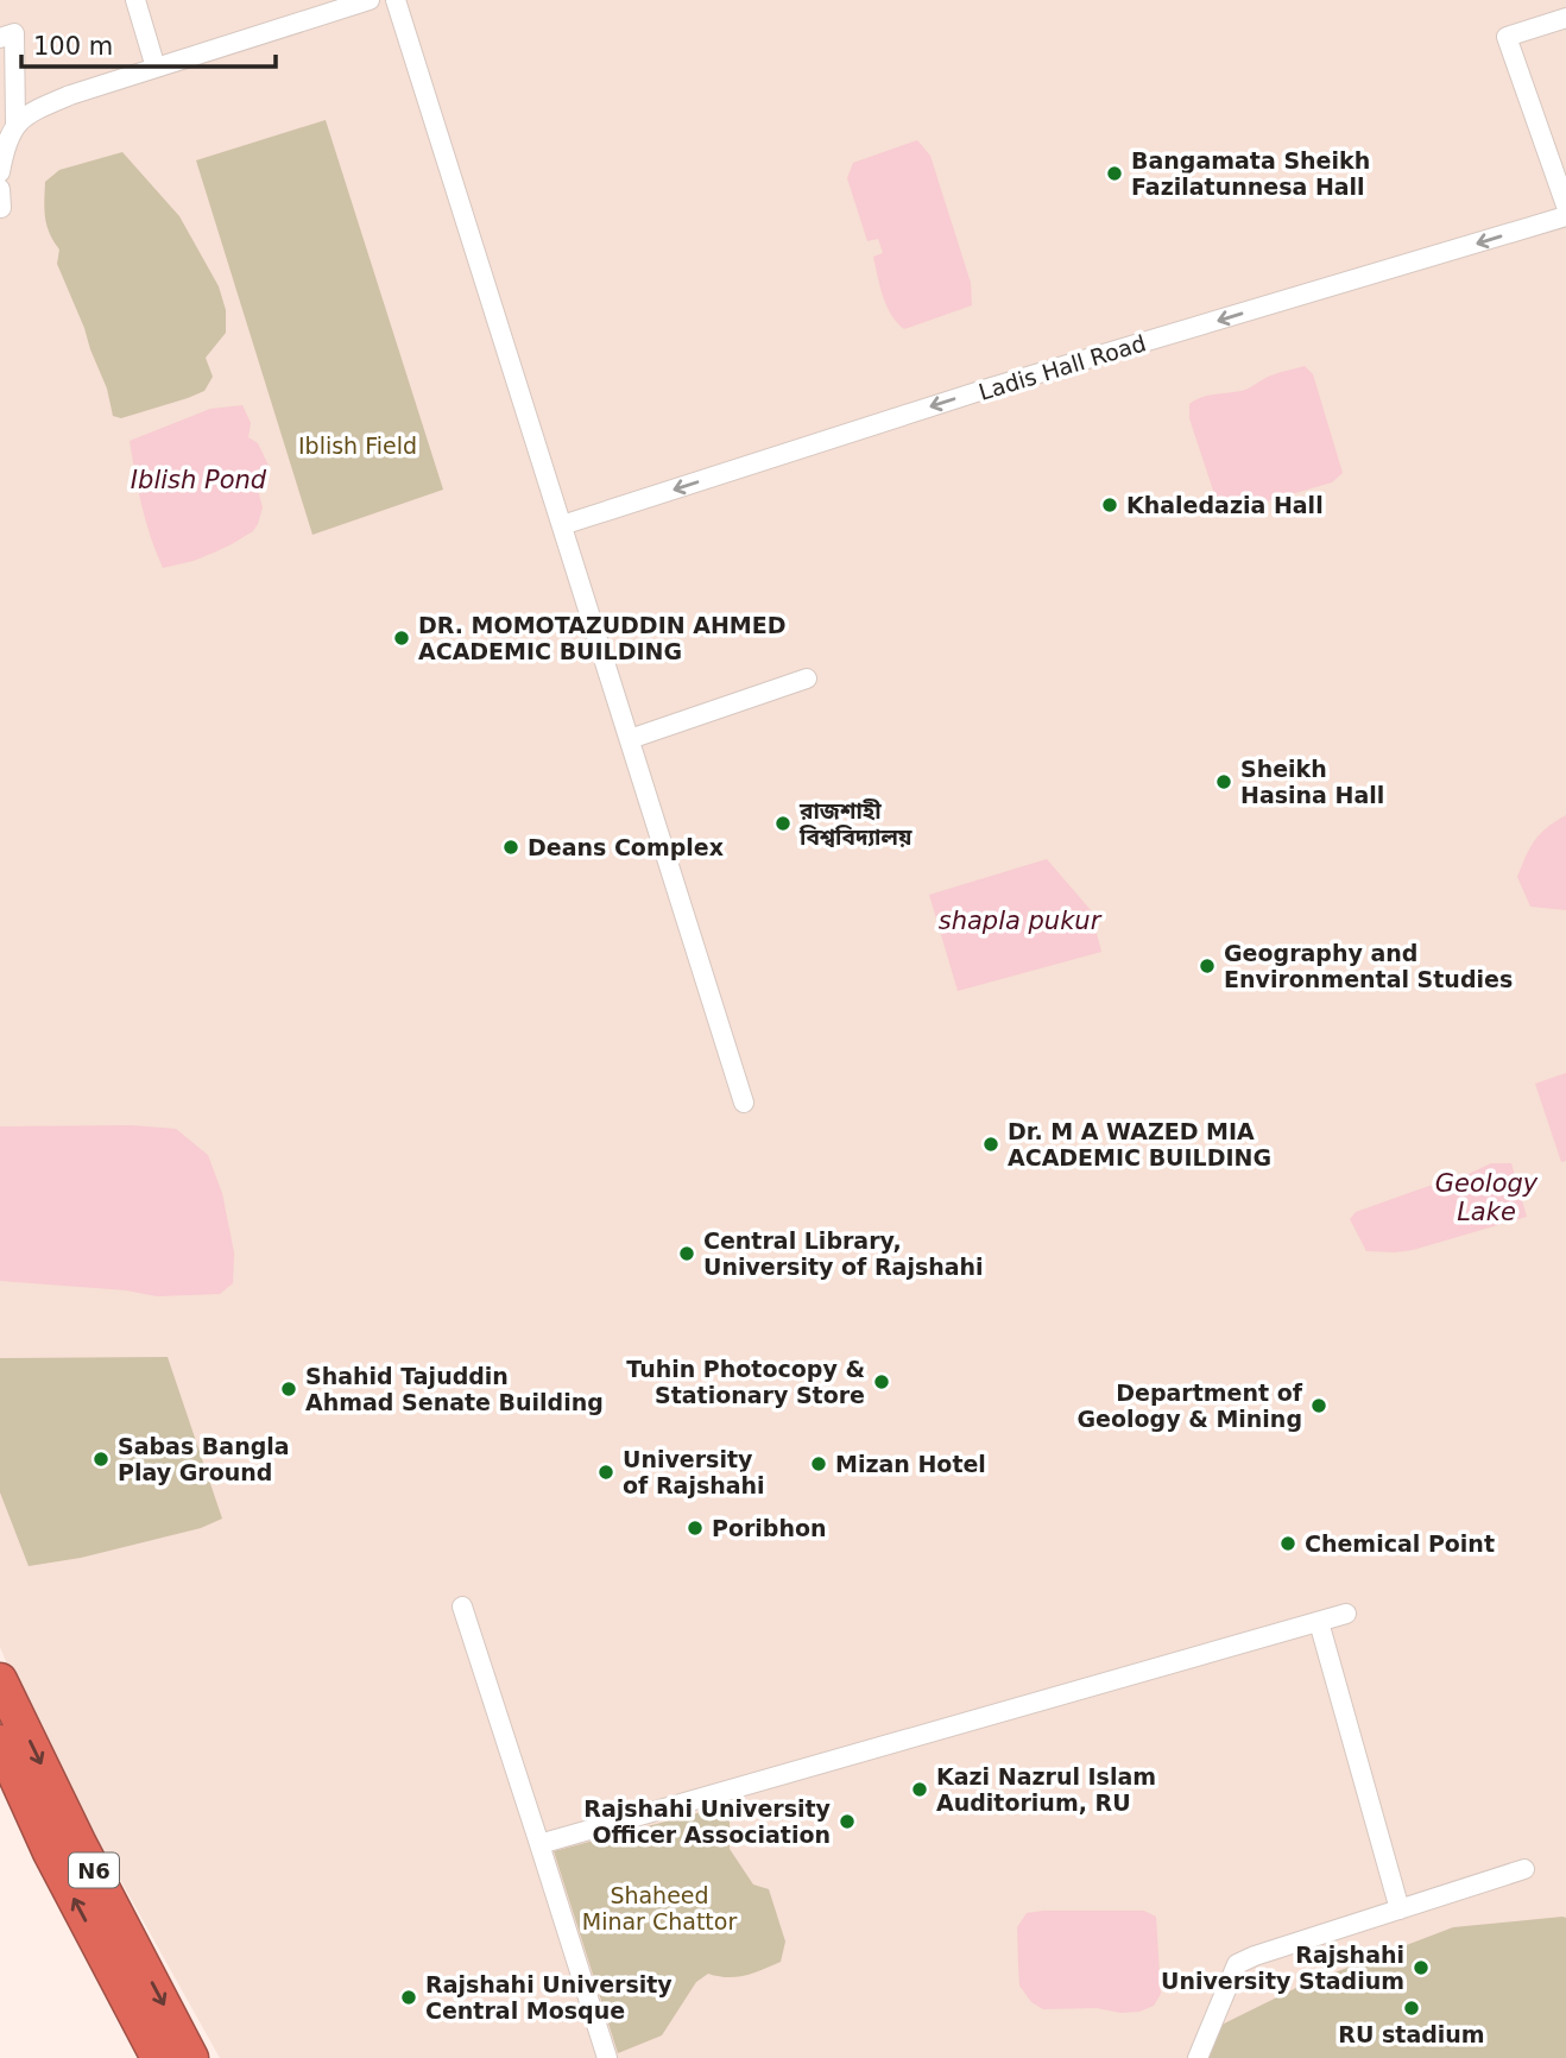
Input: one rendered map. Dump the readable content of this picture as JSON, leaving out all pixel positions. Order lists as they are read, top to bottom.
{
  "streets": {
    "highway": ["N6"],
    "street": ["Ladis Hall Road"]
  },
  "one_way": ["Ladis Hall Road"],
  "water": ["Iblish Pond", "shapla pukur", "Geology Lake"],
  "parks": ["Iblish Field", "Shaheed Minar Chattor"],
  "places": [
    "Bangamata Sheikh Fazilatunnesa Hall",
    "Khaledazia Hall",
    "DR. MOMOTAZUDDIN AHMED ACADEMIC BUILDING",
    "Sheikh Hasina Hall",
    "রাজশাহী বিশ্ববিদ্যালয়",
    "Deans Complex",
    "Geography and Environmental Studies",
    "Dr. M A WAZED MIA ACADEMIC BUILDING",
    "Central Library, University of Rajshahi",
    "Tuhin Photocopy & Stationary Store",
    "Shahid Tajuddin Ahmad Senate Building",
    "Department of Geology & Mining",
    "Sabas Bangla Play Ground",
    "Mizan Hotel",
    "University of Rajshahi",
    "Poribhon",
    "Chemical Point",
    "Kazi Nazrul Islam Auditorium, RU",
    "Rajshahi University Officer Association",
    "Rajshahi University Stadium",
    "Rajshahi University Central Mosque",
    "RU stadium"
  ],
  "scale_bar": "100 m"
}
